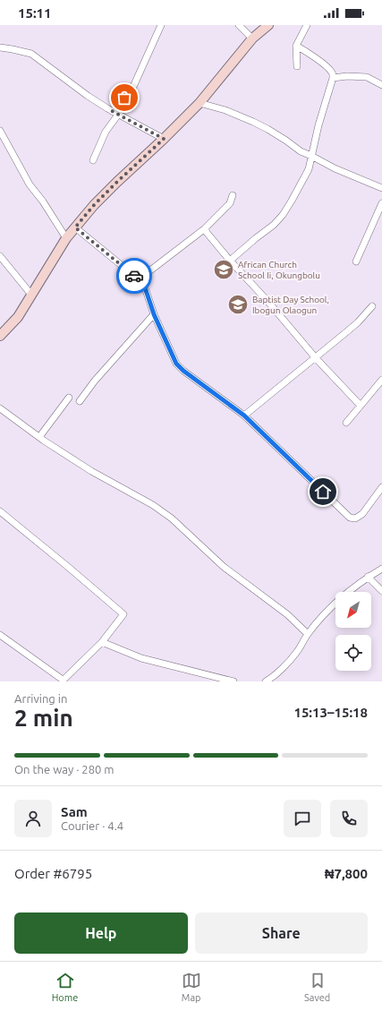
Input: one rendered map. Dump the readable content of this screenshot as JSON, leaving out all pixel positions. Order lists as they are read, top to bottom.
{
  "places": {
    "school or university": ["African Church School Ii, Okungbolu", "Baptist Day School, Ibogun Olaogun"]
  },
  "north": "bottom left",
  "page": {
    "status": "15:11",
    "heading": ["2 min", "Arriving in", "15:13–15:18"],
    "panel": [
      "Sam",
      "Courier · 4.4",
      "Order #6795",
      "₦7,800"
    ],
    "bar": "On the way · 280 m",
    "buttons": ["Help", "Share"],
    "tabs": ["Home", "Map", "Saved"]
  }
}
